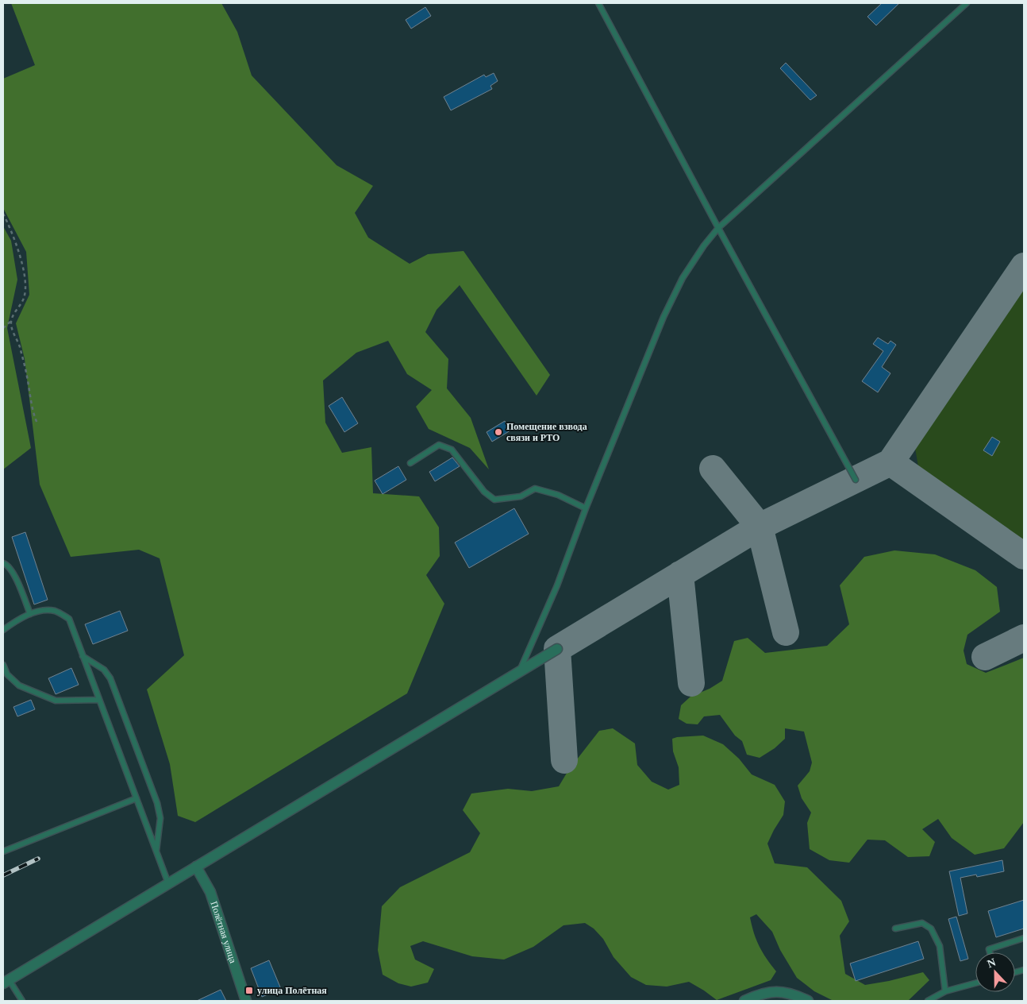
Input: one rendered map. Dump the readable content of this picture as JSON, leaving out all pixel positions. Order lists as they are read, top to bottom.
{
  "streets": {
    "street": ["Полётная улица"]
  },
  "places": {
    "other": ["Помещение взвода связи и РТО"],
    "transit": ["улица Полётная"]
  },
  "north": "top"
}
